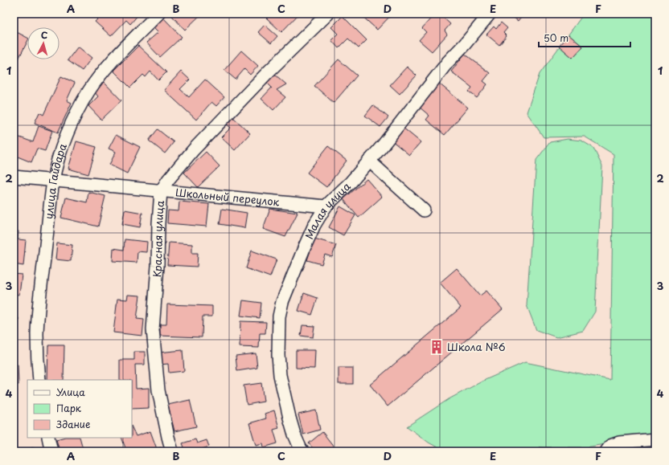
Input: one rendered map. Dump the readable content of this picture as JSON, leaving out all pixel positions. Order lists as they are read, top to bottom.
{
  "streets": {
    "street": [
      "улица Гайдара",
      "Школьный переулок",
      "Малая улица",
      "Красная улица"
    ]
  },
  "crossings": [
    ["улица Гайдара", "Школьный переулок"],
    ["Школьный переулок", "Малая улица"],
    ["Школьный переулок", "Красная улица"]
  ],
  "places": {
    "building": ["Школа №6"]
  },
  "legend": ["Улица", "Парк", "Здание"],
  "scale_bar": "50 m",
  "north": "top",
  "grid": {
    "columns": [
      "A",
      "B",
      "C",
      "D",
      "E",
      "F"
    ],
    "rows": [
      "1",
      "2",
      "3",
      "4"
    ]
  }
}
